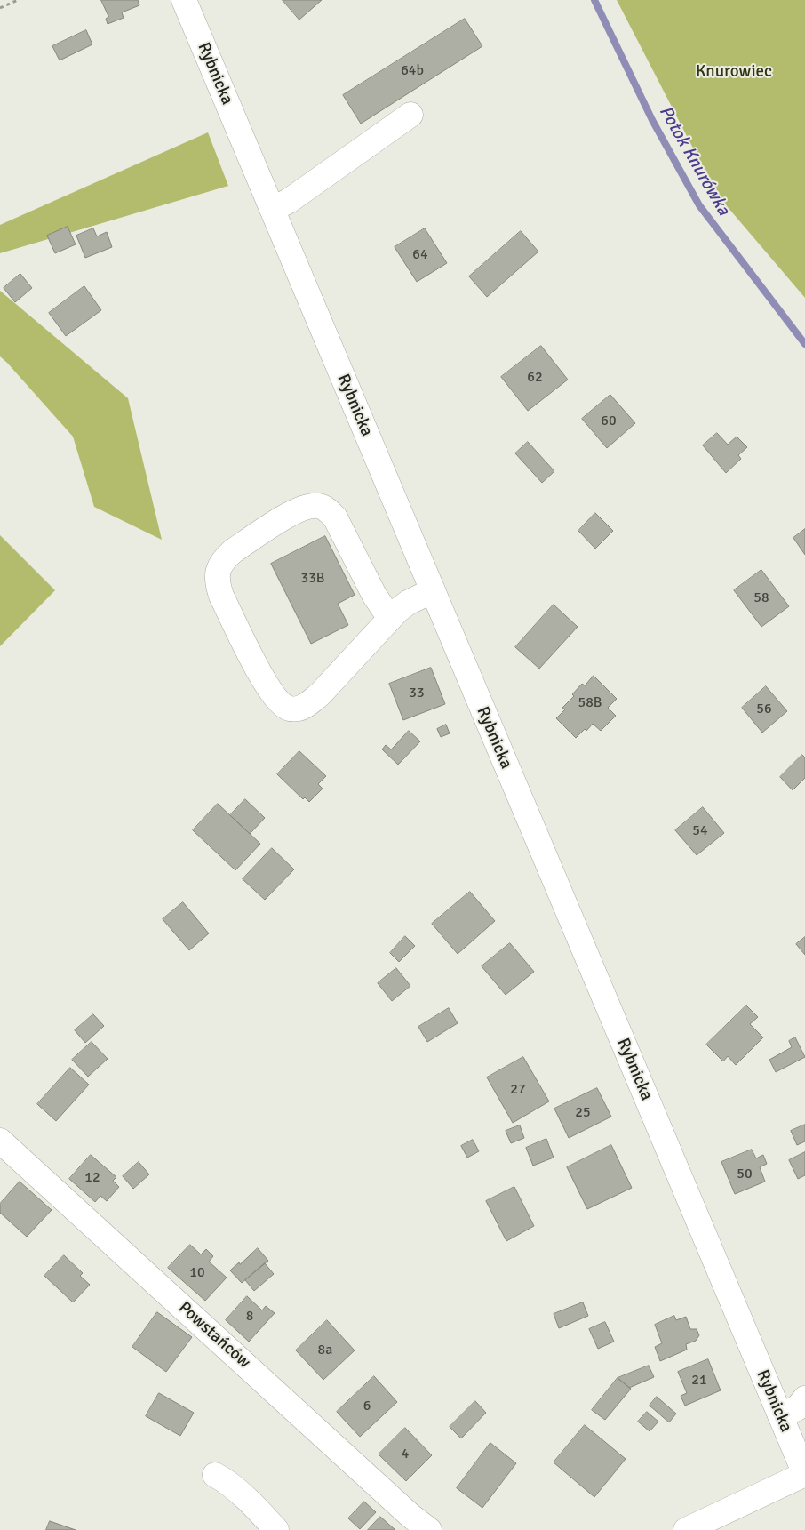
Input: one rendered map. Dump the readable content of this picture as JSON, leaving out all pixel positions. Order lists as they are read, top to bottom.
{
  "streets": {
    "main road": ["Rybnicka", "Powstańców"]
  },
  "water": ["Potok Knurówka"],
  "parks": ["Knurowiec"],
  "house_numbers": [
    "64b",
    "64",
    "62",
    "60",
    "33B",
    "58",
    "33",
    "58B",
    "56",
    "54",
    "27",
    "25",
    "50",
    "12",
    "10",
    "8",
    "8a",
    "21",
    "6",
    "4"
  ]
}
